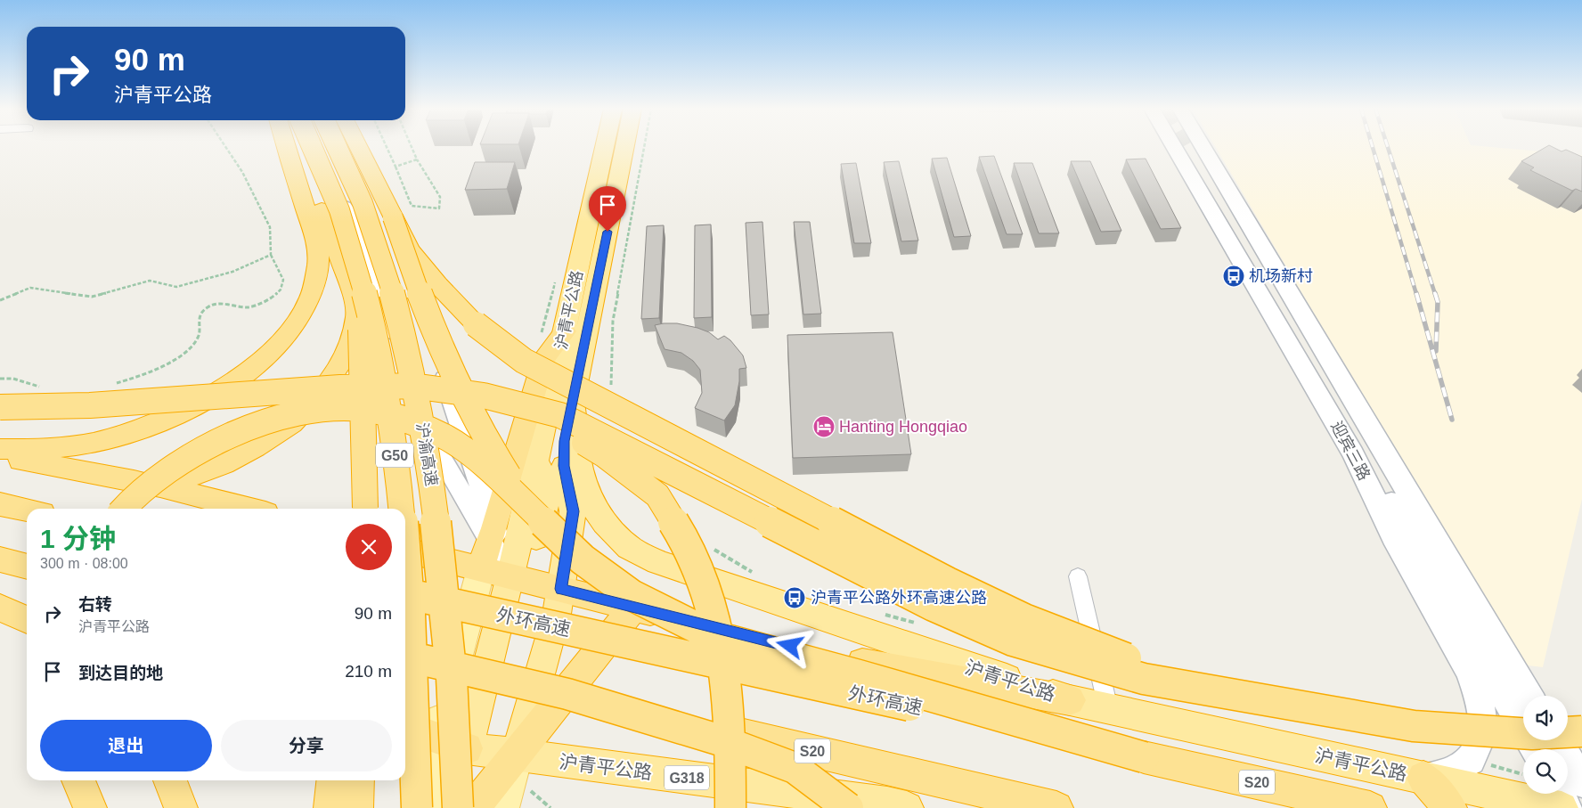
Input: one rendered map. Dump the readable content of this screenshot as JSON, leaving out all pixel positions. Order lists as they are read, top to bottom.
{
  "streets": {
    "highway": [
      "沪青平公路",
      "沪渝高速",
      "G50",
      "外环高速",
      "S20",
      "G318"
    ],
    "main road": ["迎宾三路"]
  },
  "places": {
    "bus stop": ["机场新村", "沪青平公路外环高速公路"],
    "hotel": ["Hanting Hongqiao"]
  },
  "page": {
    "turn": ["90 m", "沪青平公路"],
    "heading": ["1 分钟", "300 m · 08:00"],
    "list": [
      {
        "name": "右转",
        "note": "沪青平公路",
        "value": "90 m"
      },
      {
        "name": "到达目的地",
        "value": "210 m"
      }
    ],
    "buttons": ["退出", "分享"]
  }
}
